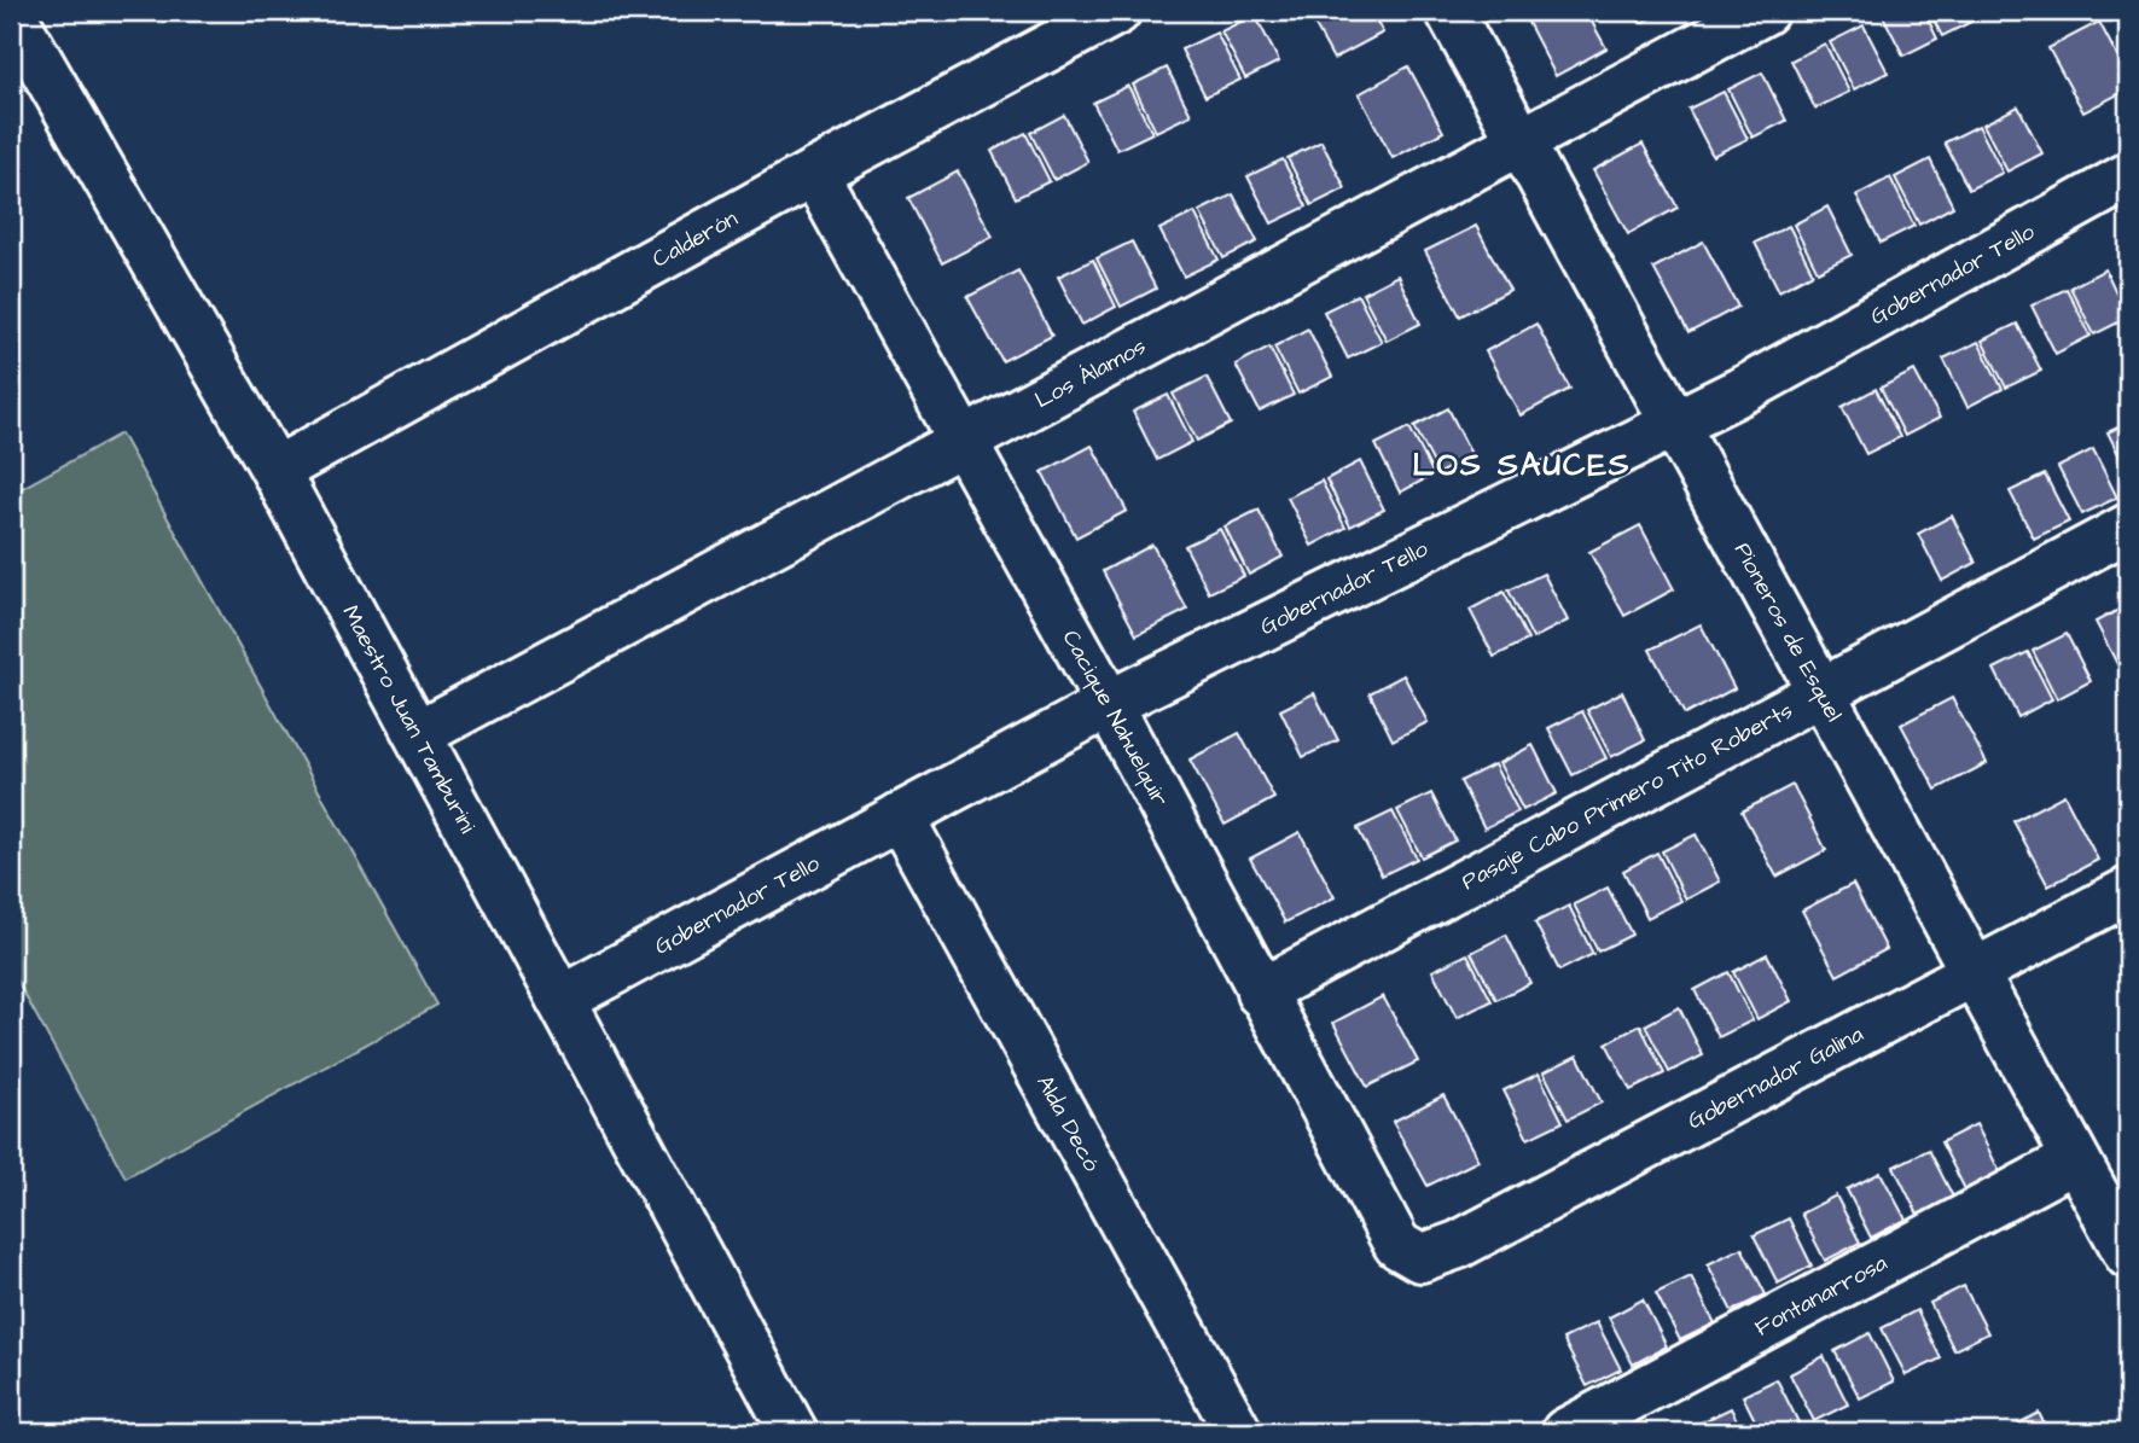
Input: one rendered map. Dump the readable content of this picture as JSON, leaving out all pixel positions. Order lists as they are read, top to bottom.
{
  "streets": {
    "street": [
      "Calderón",
      "Gobernador Tello",
      "Los Álamos",
      "Pioneros de Esquel",
      "Maestro Juan Tamburini",
      "Cacique Nahuelquir",
      "Pasaje Cabo Primero Tito Roberts",
      "Gobernador Galina",
      "Alda Decó",
      "Fontanarrosa"
    ]
  },
  "crossings": [
    ["Calderón", "Maestro Juan Tamburini"],
    ["Calderón", "Cacique Nahuelquir"],
    ["Gobernador Tello", "Pioneros de Esquel"],
    ["Gobernador Tello", "Maestro Juan Tamburini"],
    ["Gobernador Tello", "Cacique Nahuelquir"],
    ["Gobernador Tello", "Alda Decó"],
    ["Los Álamos", "Pioneros de Esquel"],
    ["Los Álamos", "Maestro Juan Tamburini"],
    ["Los Álamos", "Cacique Nahuelquir"],
    ["Pioneros de Esquel", "Pasaje Cabo Primero Tito Roberts"],
    ["Pioneros de Esquel", "Gobernador Galina"],
    ["Pioneros de Esquel", "Fontanarrosa"],
    ["Cacique Nahuelquir", "Pasaje Cabo Primero Tito Roberts"],
    ["Cacique Nahuelquir", "Gobernador Galina"]
  ],
  "districts": ["LOS SAUCES"]
}
